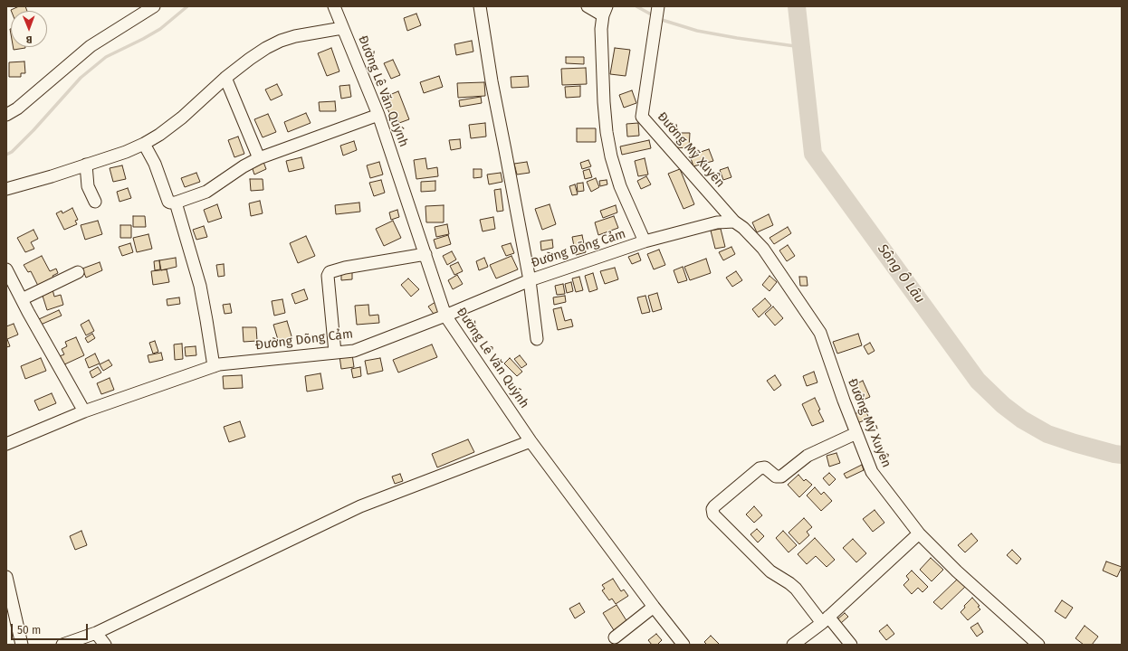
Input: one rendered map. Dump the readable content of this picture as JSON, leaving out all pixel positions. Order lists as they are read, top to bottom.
{
  "streets": {
    "street": ["Đường Lê Văn Quýnh", "Đường Mỹ Xuyên", "Đường Dõng Cảm"]
  },
  "crossings": [
    ["Đường Lê Văn Quýnh", "Đường Dõng Cảm"]
  ],
  "water": ["Sông Ô Lâu"],
  "scale_bar": "50 m",
  "north": "bottom"
}
